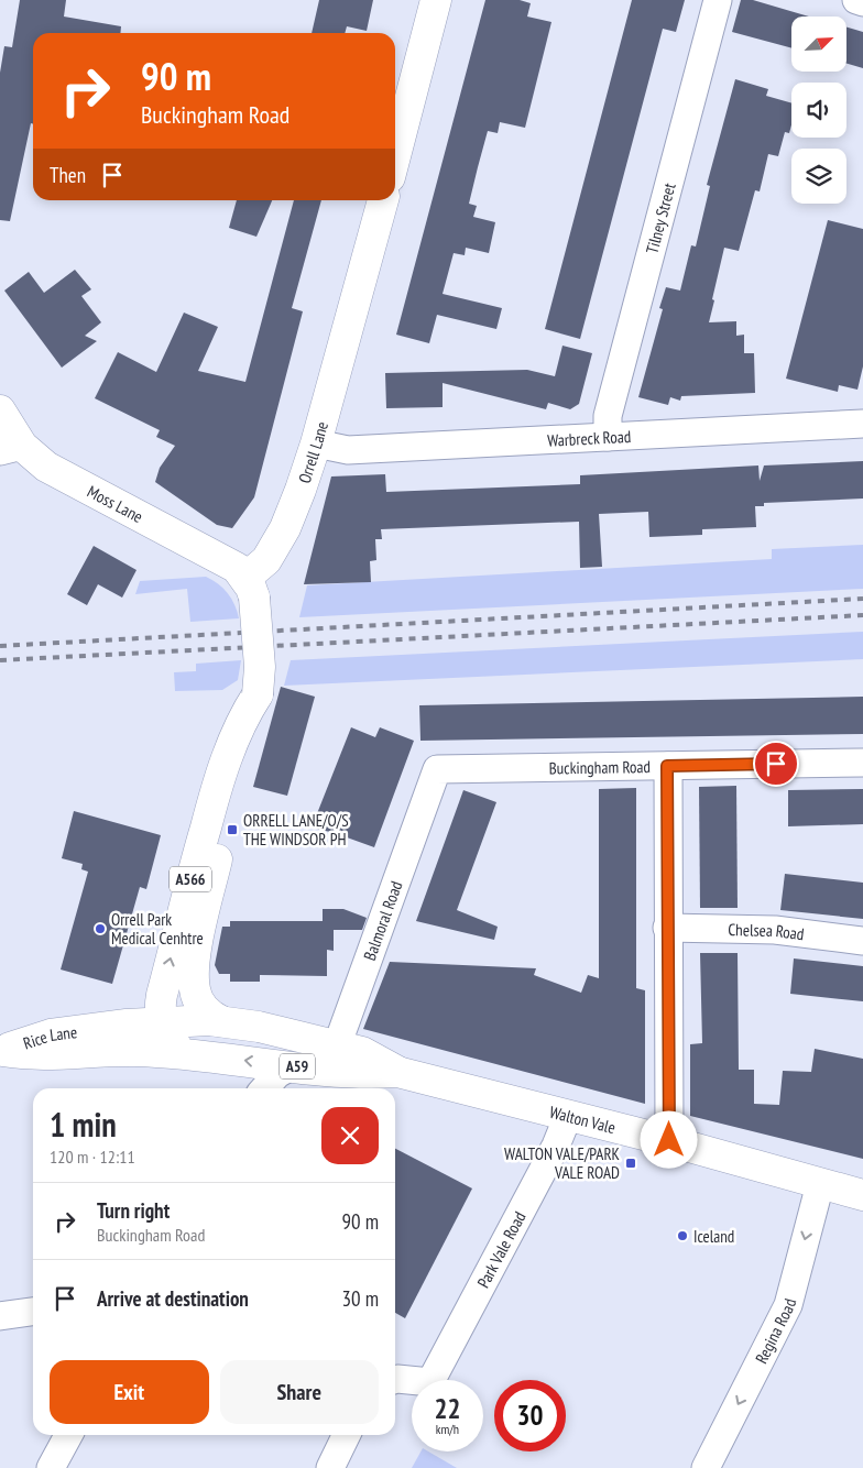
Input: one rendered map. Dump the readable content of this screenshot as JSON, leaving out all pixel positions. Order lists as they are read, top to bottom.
{
  "streets": {
    "main road": [
      "Orrell Lane",
      "Moss Lane",
      "A566",
      "Rice Lane",
      "A59",
      "Walton Vale"
    ],
    "street": [
      "Tilney Street",
      "Warbreck Road",
      "Buckingham Road",
      "Balmoral Road",
      "Chelsea Road",
      "Park Vale Road",
      "Regina Road"
    ]
  },
  "crossings": [
    ["Tilney Street", "Warbreck Road"],
    ["Warbreck Road", "Orrell Lane"],
    ["Orrell Lane", "Moss Lane"],
    ["Orrell Lane", "A566"],
    ["Moss Lane", "A566"],
    ["Buckingham Road", "Balmoral Road"],
    ["A566", "Walton Vale"],
    ["Balmoral Road", "Walton Vale"],
    ["Rice Lane", "Walton Vale"],
    ["Walton Vale", "Park Vale Road"],
    ["Walton Vale", "Regina Road"]
  ],
  "one_way": ["Regina Road"],
  "places": {
    "transit": ["ORRELL LANE/O/S THE WINDSOR PH", "WALTON VALE/PARK VALE ROAD"],
    "other": ["Orrell Park Medical Cenhtre", "Iceland"]
  },
  "north": "top right",
  "page": {
    "turn": ["90 m", "Buckingham Road"],
    "then": "Then",
    "heading": ["1 min", "120 m · 12:11"],
    "list": [
      {
        "name": "Turn right",
        "note": "Buckingham Road",
        "value": "90 m"
      },
      {
        "name": "Arrive at destination",
        "value": "30 m"
      }
    ],
    "buttons": ["Exit", "Share"],
    "speed": "22 km/h",
    "limit": "30"
  }
}
